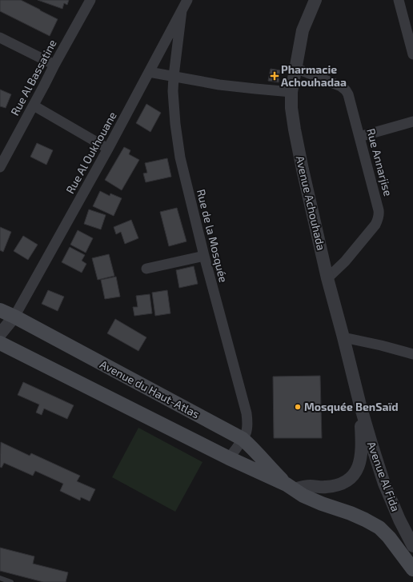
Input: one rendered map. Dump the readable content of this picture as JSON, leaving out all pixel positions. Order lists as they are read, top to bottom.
{
  "streets": {
    "main road": ["Avenue du Haut-Atlas"],
    "street": [
      "Rue Al Bassatine",
      "Rue Al Oukhouane",
      "Rue Annarjise",
      "Avenue Achouhada",
      "Rue de la Mosquée",
      "Avenue Al Fida"
    ]
  },
  "crossings": [
    ["Rue Al Oukhouane", "Rue de la Mosquée"],
    ["Rue Al Oukhouane", "Avenue du Haut-Atlas"],
    ["Rue Annarjise", "Avenue Achouhada"],
    ["Avenue Achouhada", "Avenue Al Fida"],
    ["Rue de la Mosquée", "Avenue du Haut-Atlas"]
  ],
  "places": {
    "health": ["Pharmacie Achouhadaa"],
    "other": ["Mosquée BenSaïd"]
  }
}
